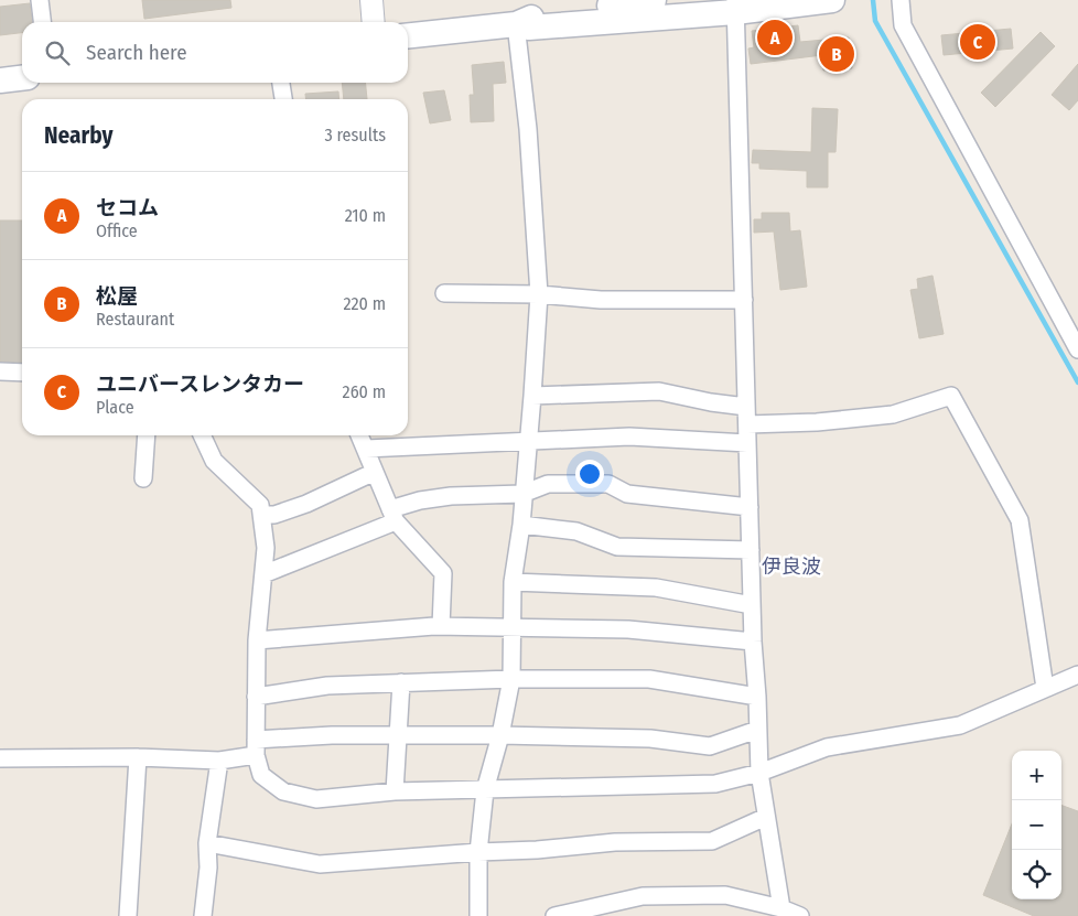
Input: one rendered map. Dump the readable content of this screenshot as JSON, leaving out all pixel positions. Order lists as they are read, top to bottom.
{
  "districts": ["伊良波"],
  "page": {
    "pins": ["A", "C", "B"],
    "search": "Search here",
    "heading": ["Nearby", "3 results"],
    "list": [
      {
        "mark": "A",
        "name": "セコム",
        "note": "Office",
        "value": "210 m"
      },
      {
        "mark": "B",
        "name": "松屋",
        "note": "Restaurant",
        "value": "220 m"
      },
      {
        "mark": "C",
        "name": "ユニバースレンタカー",
        "note": "Place",
        "value": "260 m"
      }
    ],
    "map_buttons": ["+", "−"]
  }
}
